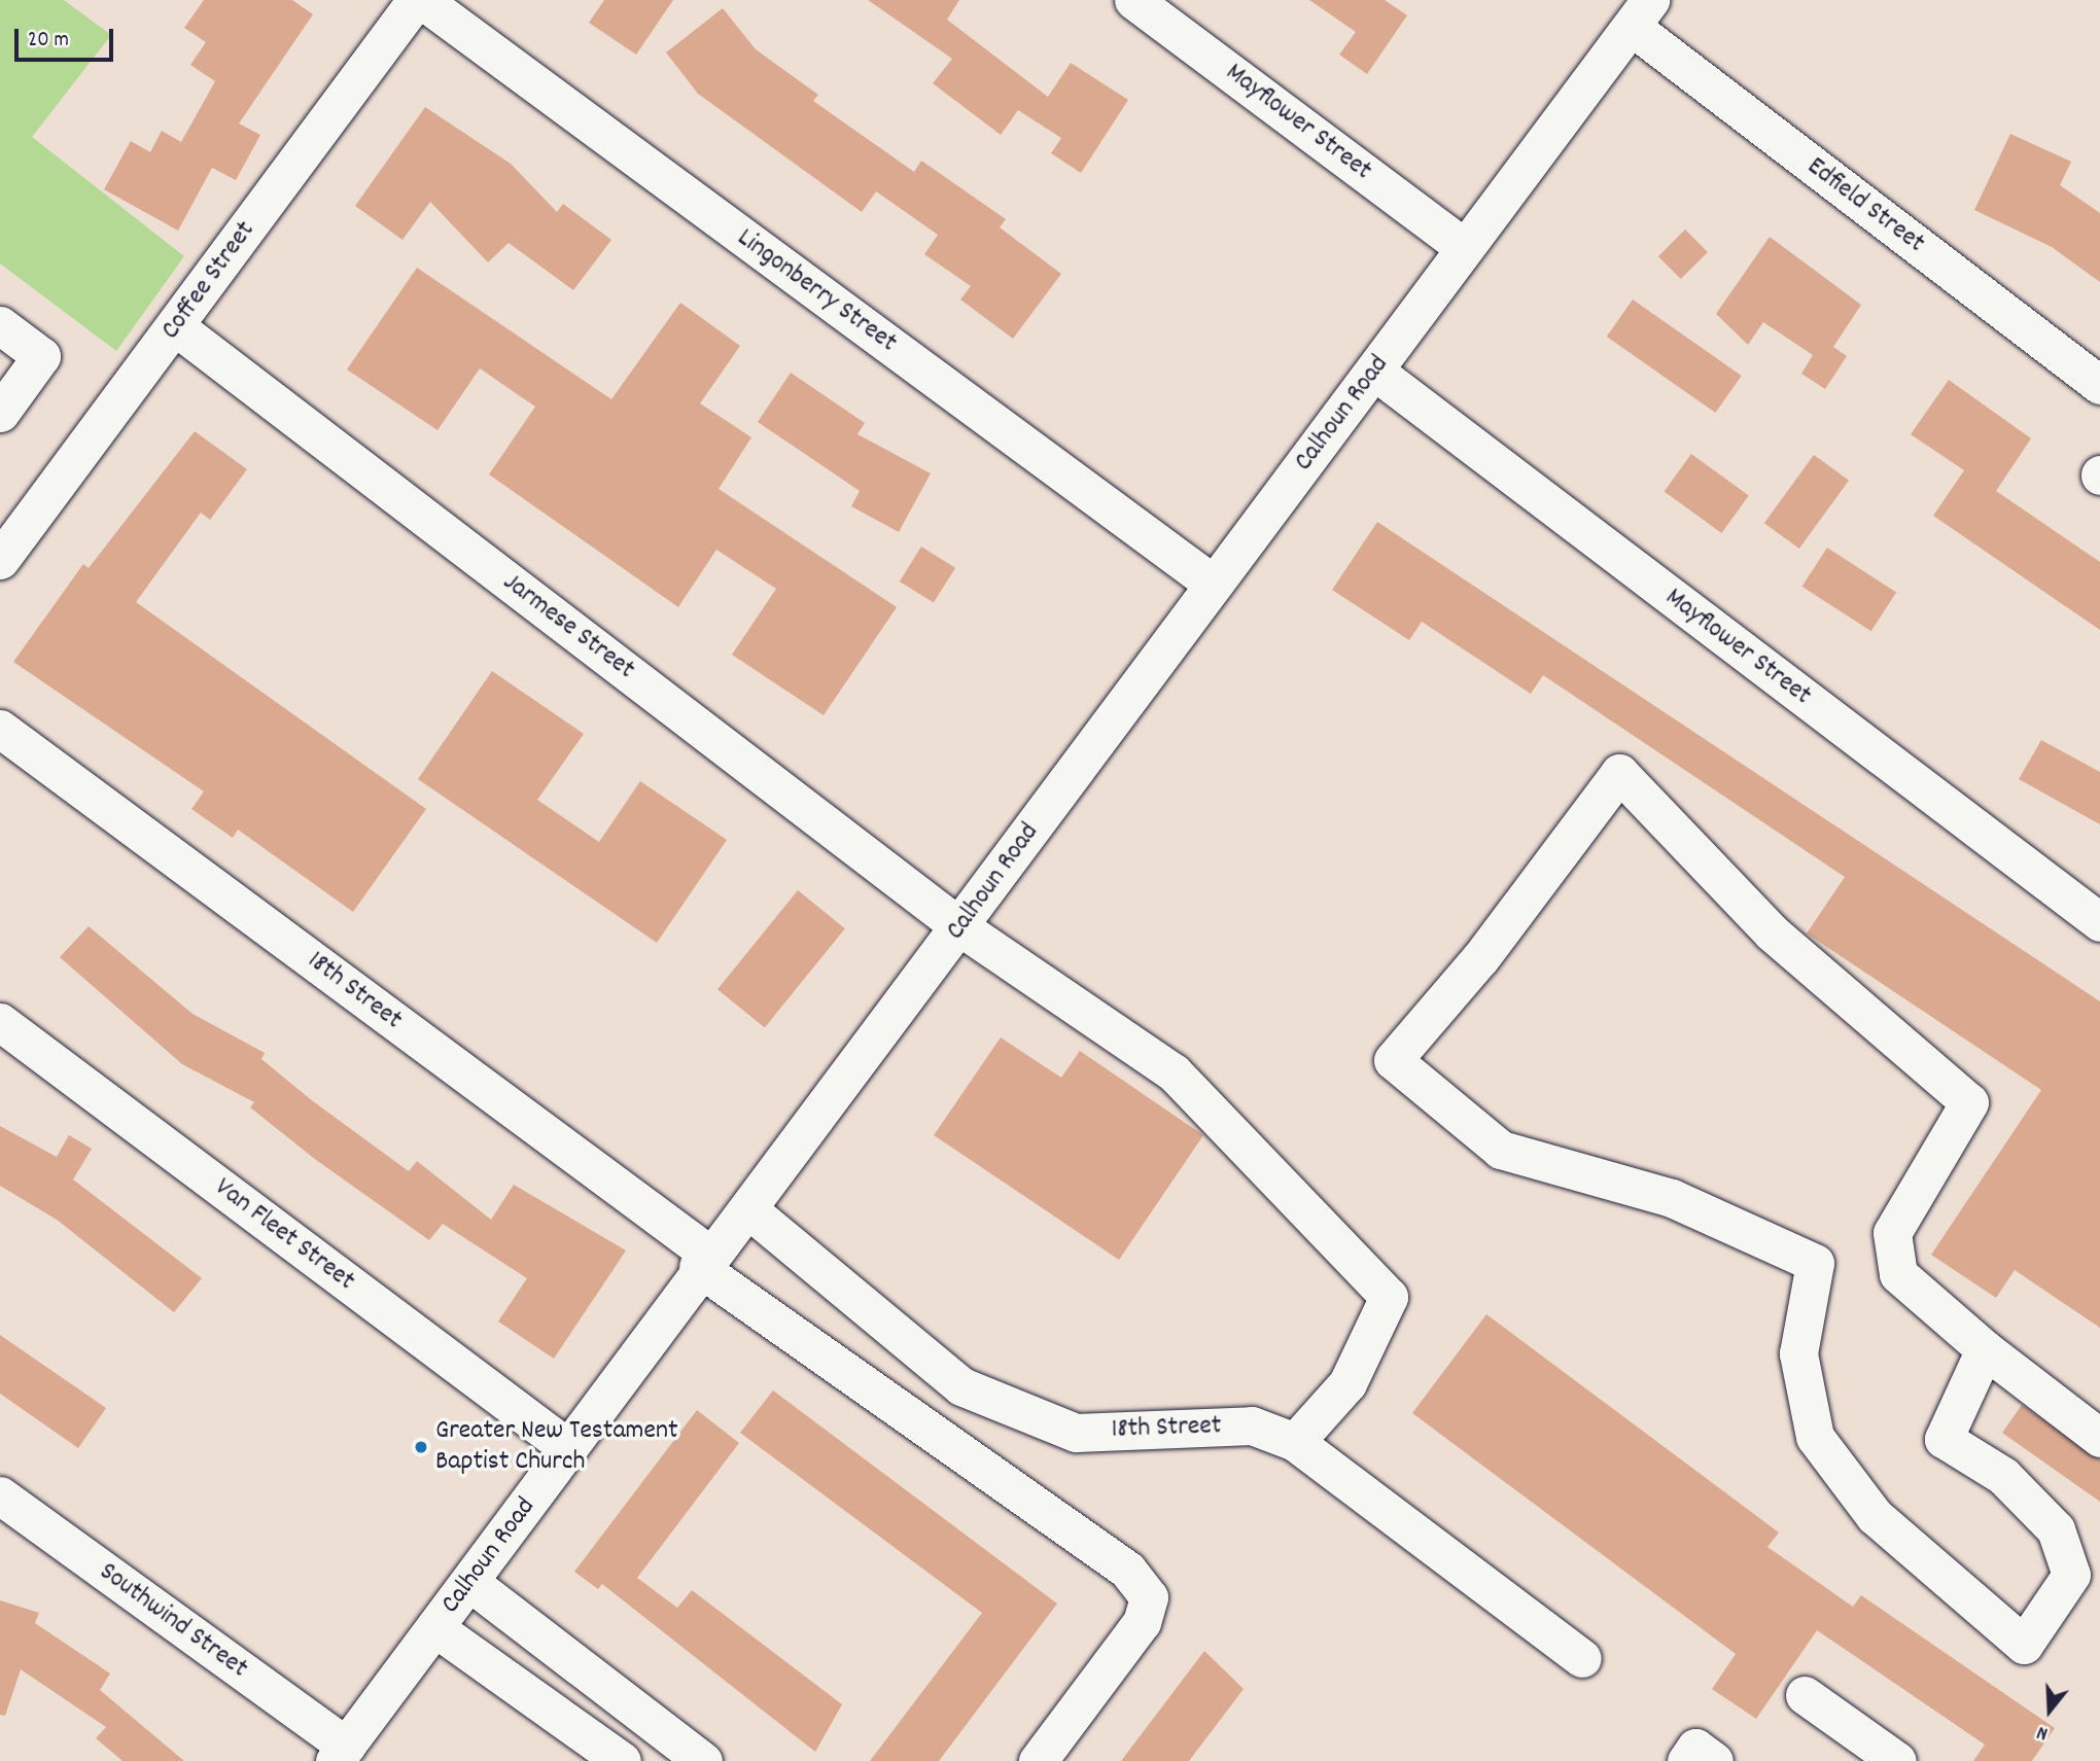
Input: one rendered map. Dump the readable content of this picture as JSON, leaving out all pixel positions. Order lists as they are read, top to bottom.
{
  "streets": {
    "street": [
      "Mayflower Street",
      "Edfield Street",
      "Coffee Street",
      "Lingonberry Street",
      "Calhoun Road",
      "Jarmese Street",
      "18th Street",
      "Van Fleet Street",
      "Southwind Street"
    ]
  },
  "crossings": [
    ["Mayflower Street", "Calhoun Road"],
    ["Edfield Street", "Calhoun Road"],
    ["Coffee Street", "Jarmese Street"],
    ["Lingonberry Street", "Calhoun Road"],
    ["Calhoun Road", "Jarmese Street"],
    ["Calhoun Road", "18th Street"],
    ["Calhoun Road", "Van Fleet Street"],
    ["Calhoun Road", "Southwind Street"],
    ["Jarmese Street", "18th Street"]
  ],
  "places": ["Greater New Testament Baptist Church"],
  "scale_bar": "20 m",
  "north": "bottom"
}
